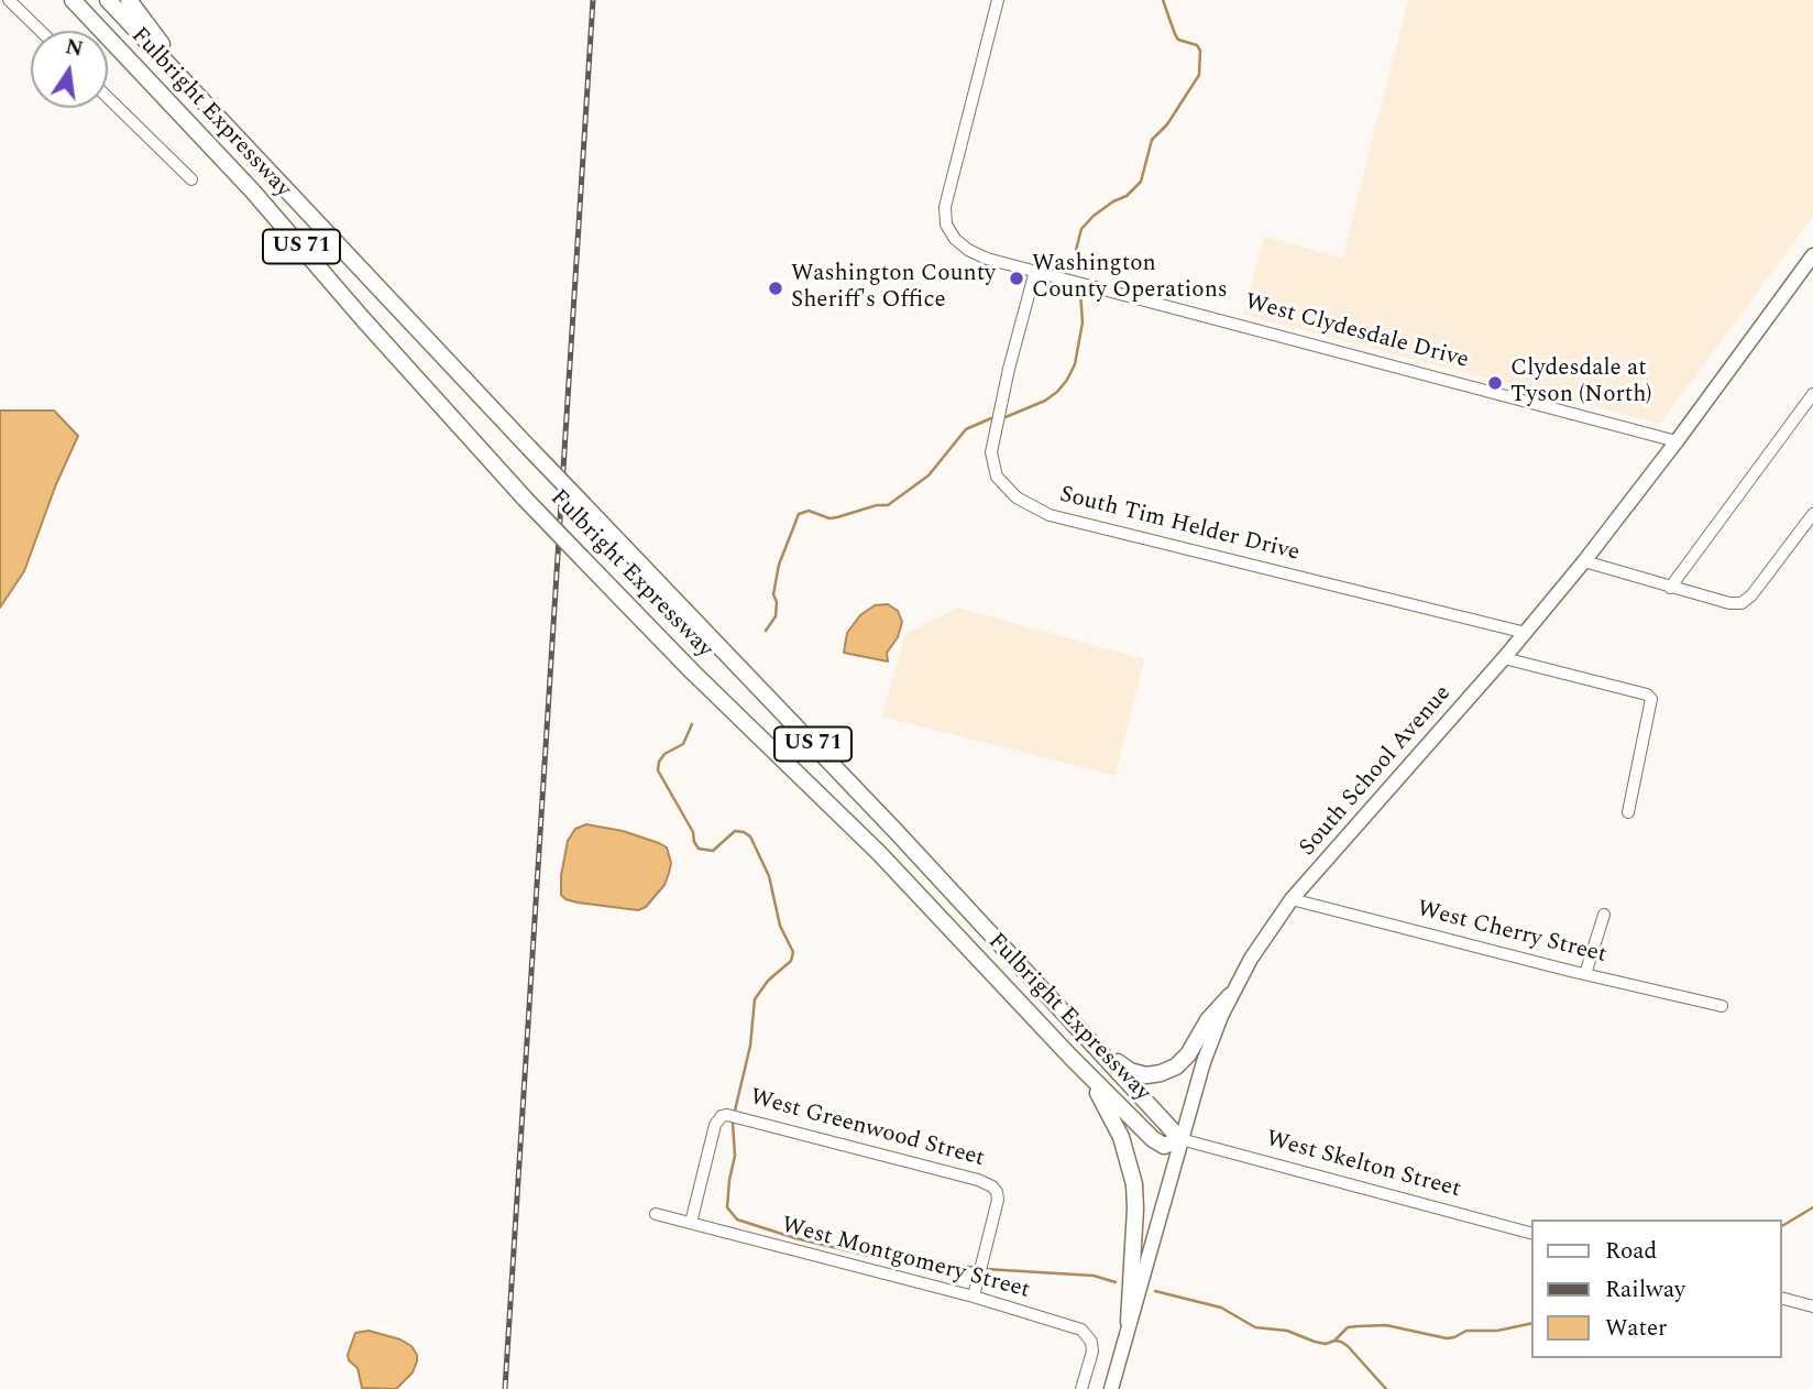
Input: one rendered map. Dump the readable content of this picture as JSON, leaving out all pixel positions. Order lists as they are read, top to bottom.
{
  "streets": {
    "highway": ["Fulbright Expressway", "US 71"],
    "main road": ["South School Avenue"],
    "street": [
      "West Clydesdale Drive",
      "South Tim Helder Drive",
      "West Cherry Street",
      "West Greenwood Street",
      "West Skelton Street",
      "West Montgomery Street"
    ]
  },
  "crossings": [
    ["Fulbright Expressway", "US 71"],
    ["Fulbright Expressway", "South School Avenue"],
    ["Fulbright Expressway", "West Skelton Street"],
    ["US 71", "South School Avenue"],
    ["US 71", "West Skelton Street"],
    ["West Clydesdale Drive", "South Tim Helder Drive"],
    ["West Clydesdale Drive", "South School Avenue"],
    ["South Tim Helder Drive", "South School Avenue"],
    ["South School Avenue", "West Cherry Street"],
    ["South School Avenue", "West Skelton Street"],
    ["West Greenwood Street", "West Montgomery Street"]
  ],
  "places": ["Washington County Operations", "Washington County Sheriff's Office", "Clydesdale at Tyson (North)"],
  "legend": ["Road", "Railway", "Water"],
  "north": "top"
}
